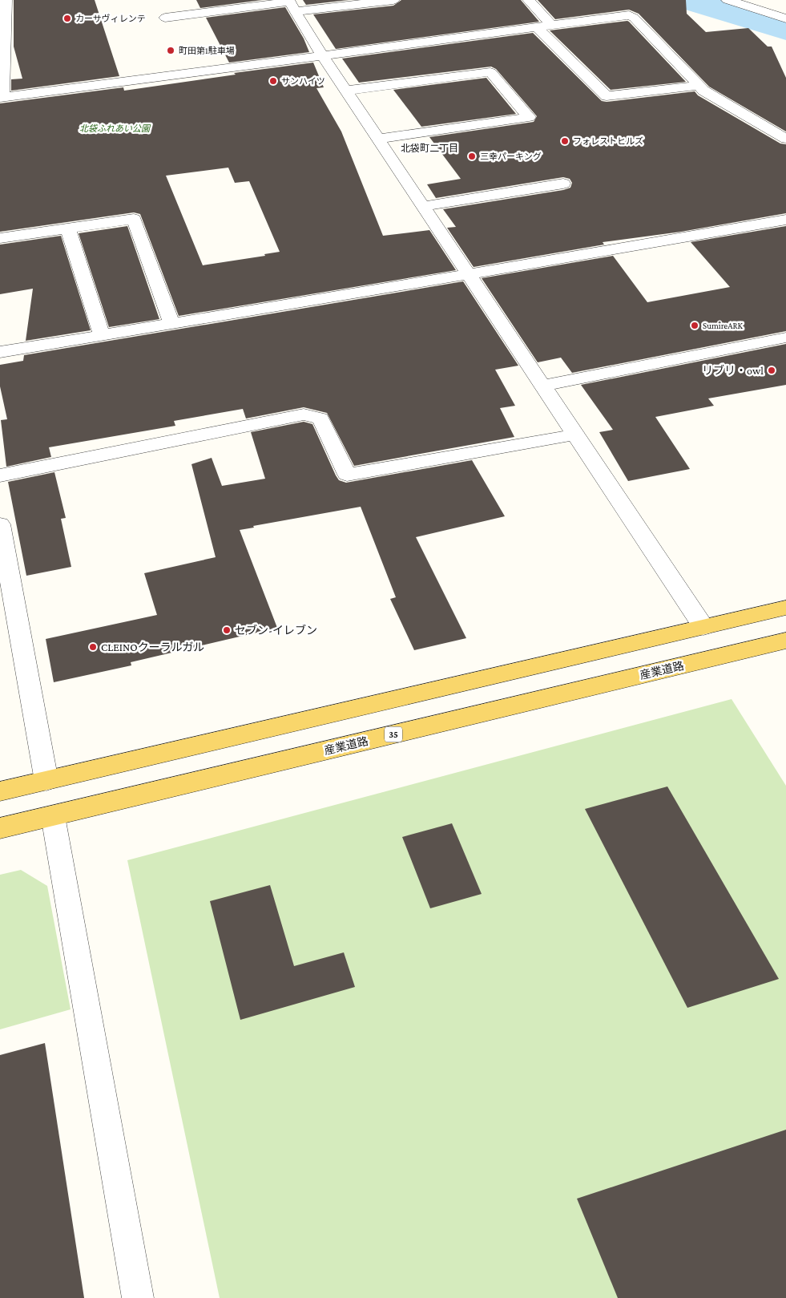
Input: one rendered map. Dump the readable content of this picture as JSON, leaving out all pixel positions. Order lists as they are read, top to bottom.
{
  "streets": {
    "main road": ["産業道路", "35"]
  },
  "districts": ["北袋町二丁目"],
  "parks": ["北袋ふれあい公園"],
  "places": [
    "カーサヴィレンテ",
    "町田第1駐車場",
    "サンハイツ",
    "フォレストヒルズ",
    "三幸パーキング",
    "SumireARK",
    "リブリ・owl",
    "セブン-イレブン",
    "CLEINOクーラルガル"
  ]
}
